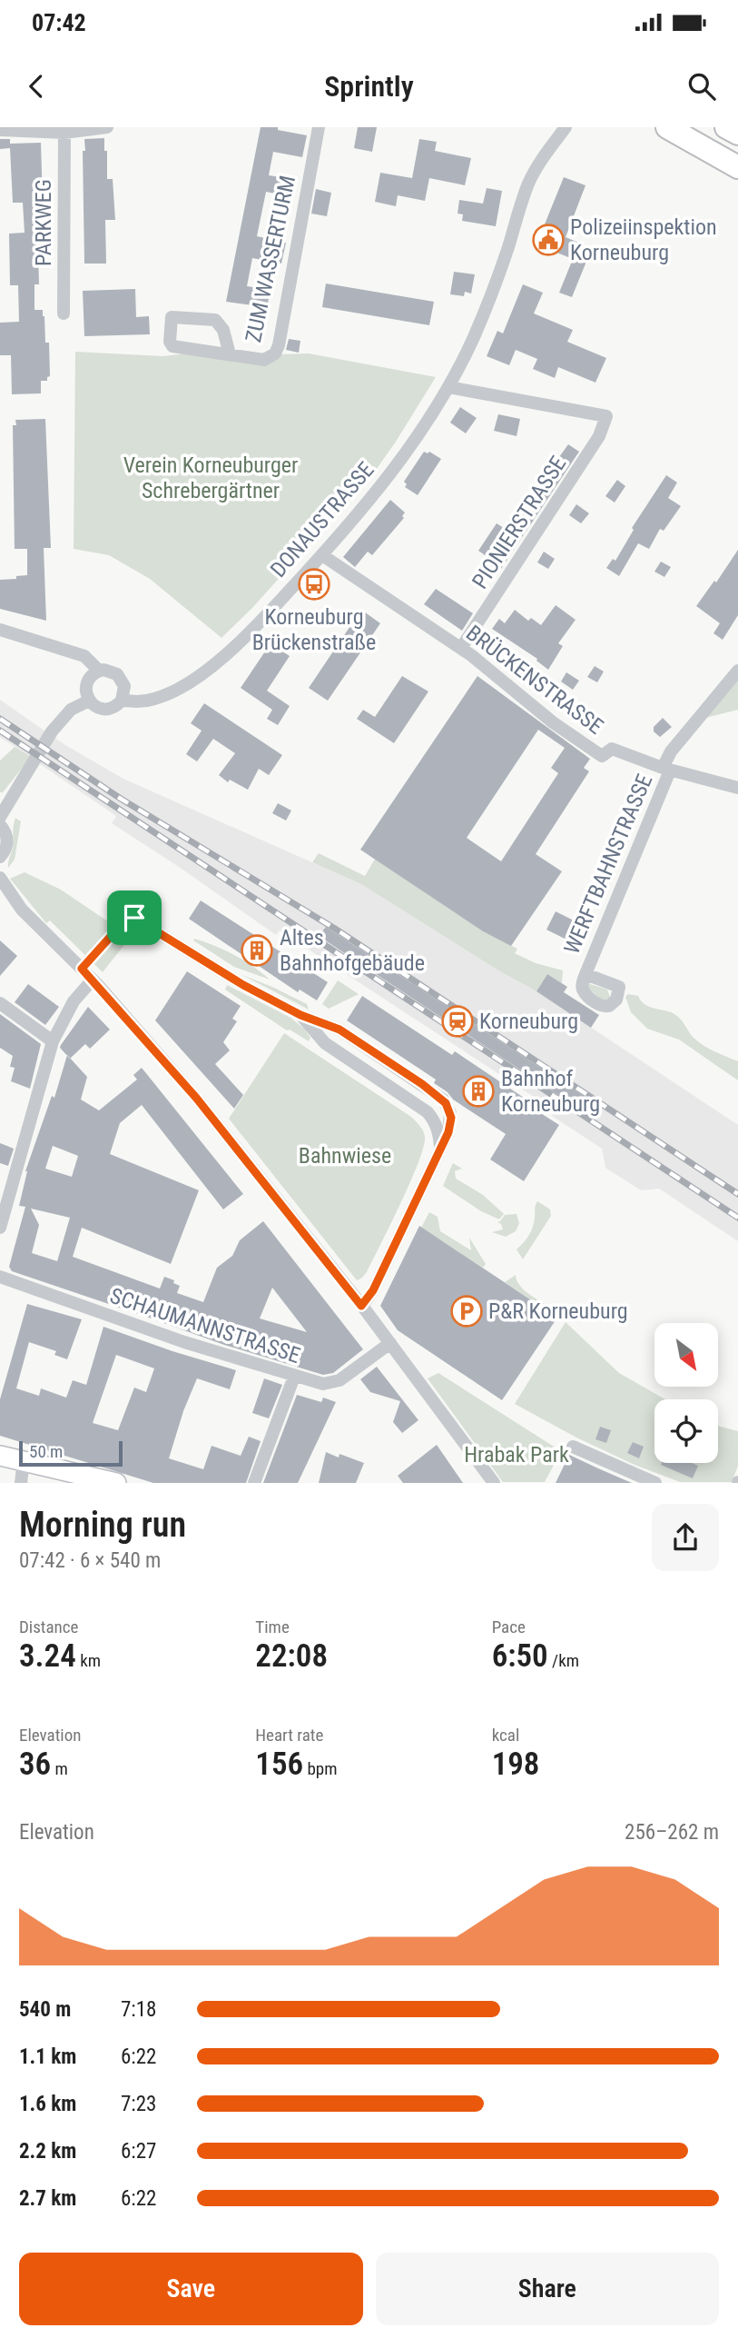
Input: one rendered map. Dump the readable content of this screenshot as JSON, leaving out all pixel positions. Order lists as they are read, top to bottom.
{
  "streets": {
    "street": [
      "PARKWEG",
      "ZUM WASSERTURM",
      "DONAUSTRASSE",
      "PIONIERSTRASSE",
      "BRÜCKENSTRASSE",
      "WERFTBAHNSTRASSE",
      "SCHAUMANNSTRASSE"
    ]
  },
  "crossings": [
    ["DONAUSTRASSE", "PIONIERSTRASSE"],
    ["DONAUSTRASSE", "BRÜCKENSTRASSE"],
    ["PIONIERSTRASSE", "BRÜCKENSTRASSE"],
    ["BRÜCKENSTRASSE", "WERFTBAHNSTRASSE"]
  ],
  "parks": ["Verein Korneuburger Schrebergärtner", "Bahnwiese", "Hrabak Park"],
  "places": {
    "public building": ["Polizeiinspektion Korneuburg"],
    "bus stop": ["Korneuburg Brückenstraße"],
    "building": ["Altes Bahnhofgebäude", "Bahnhof Korneuburg"],
    "station": ["Korneuburg"],
    "parking": ["P&R Korneuburg"]
  },
  "scale_bar": "50 m",
  "north": "bottom right",
  "page": {
    "status": "07:42",
    "header": "Sprintly",
    "scale": "50 m",
    "heading": ["Morning run", "07:42 · 6 × 540 m"],
    "stats": [
      ["Distance", "3.24 km"],
      ["Time", "22:08"],
      ["Pace", "6:50 /km"],
      ["Elevation", "36 m"],
      ["Heart rate", "156 bpm"],
      ["kcal", "198"]
    ],
    "chart": ["Elevation", "256–262 m"],
    "list": [
      {
        "name": "540 m",
        "note": "7:18"
      },
      {
        "name": "1.1 km",
        "note": "6:22"
      },
      {
        "name": "1.6 km",
        "note": "7:23"
      },
      {
        "name": "2.2 km",
        "note": "6:27"
      },
      {
        "name": "2.7 km",
        "note": "6:22"
      }
    ],
    "buttons": ["Save", "Share"]
  }
}
